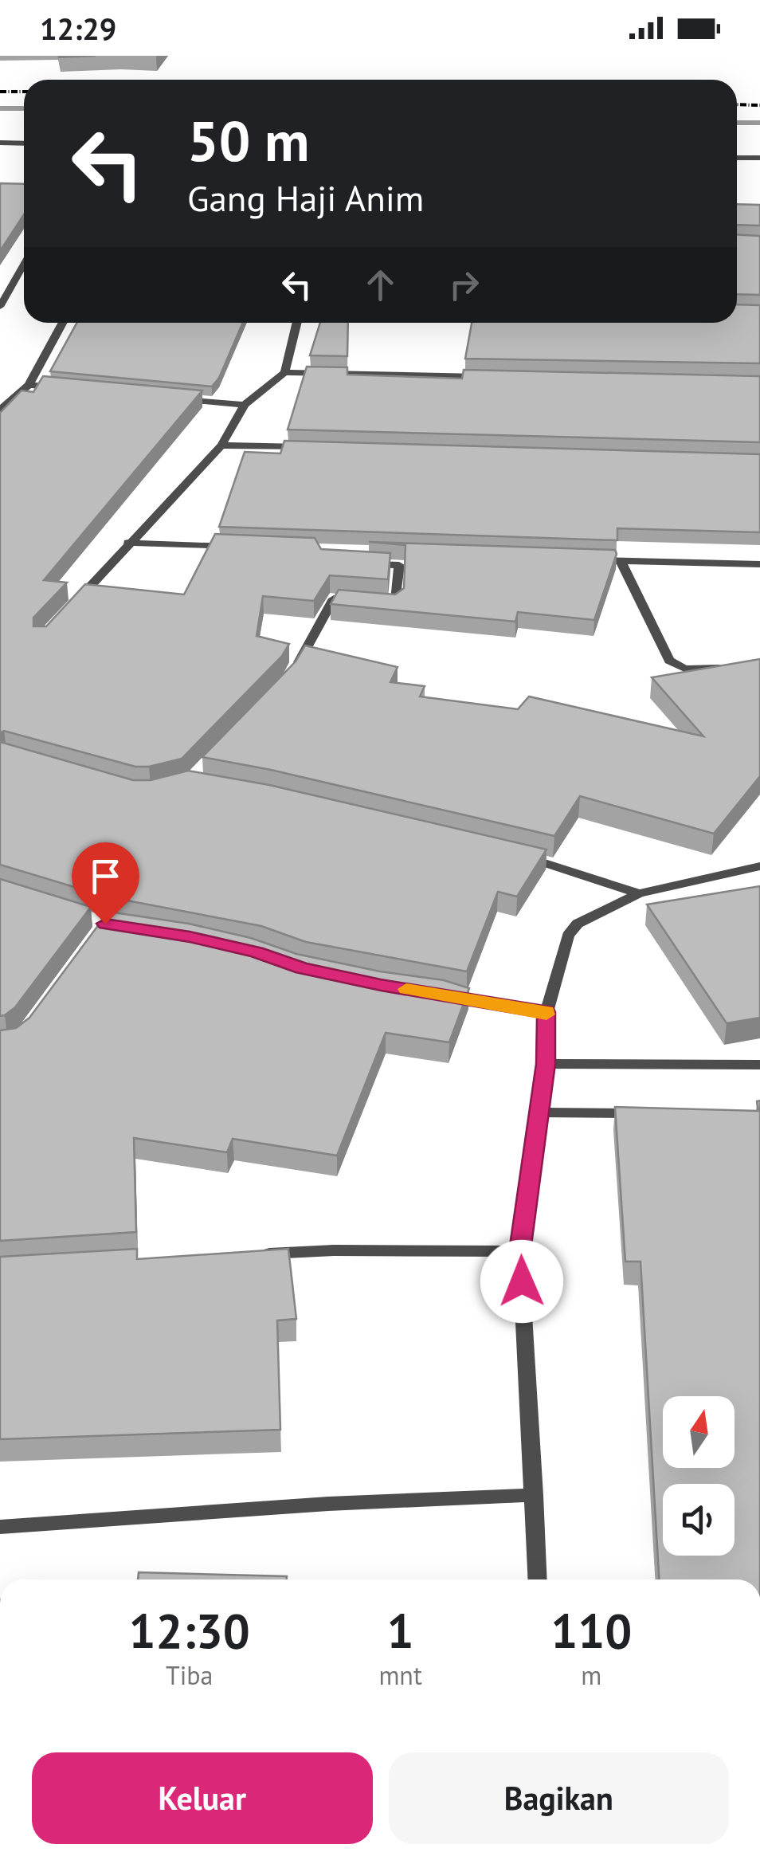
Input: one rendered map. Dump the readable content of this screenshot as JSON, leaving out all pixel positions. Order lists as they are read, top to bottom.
{
  "north": "top",
  "page": {
    "status": "12:29",
    "turn": ["50 m", "Gang Haji Anim"],
    "eta": [
      "12:30",
      "Tiba",
      "1",
      "mnt",
      "110",
      "m"
    ],
    "buttons": ["Keluar", "Bagikan"]
  }
}
